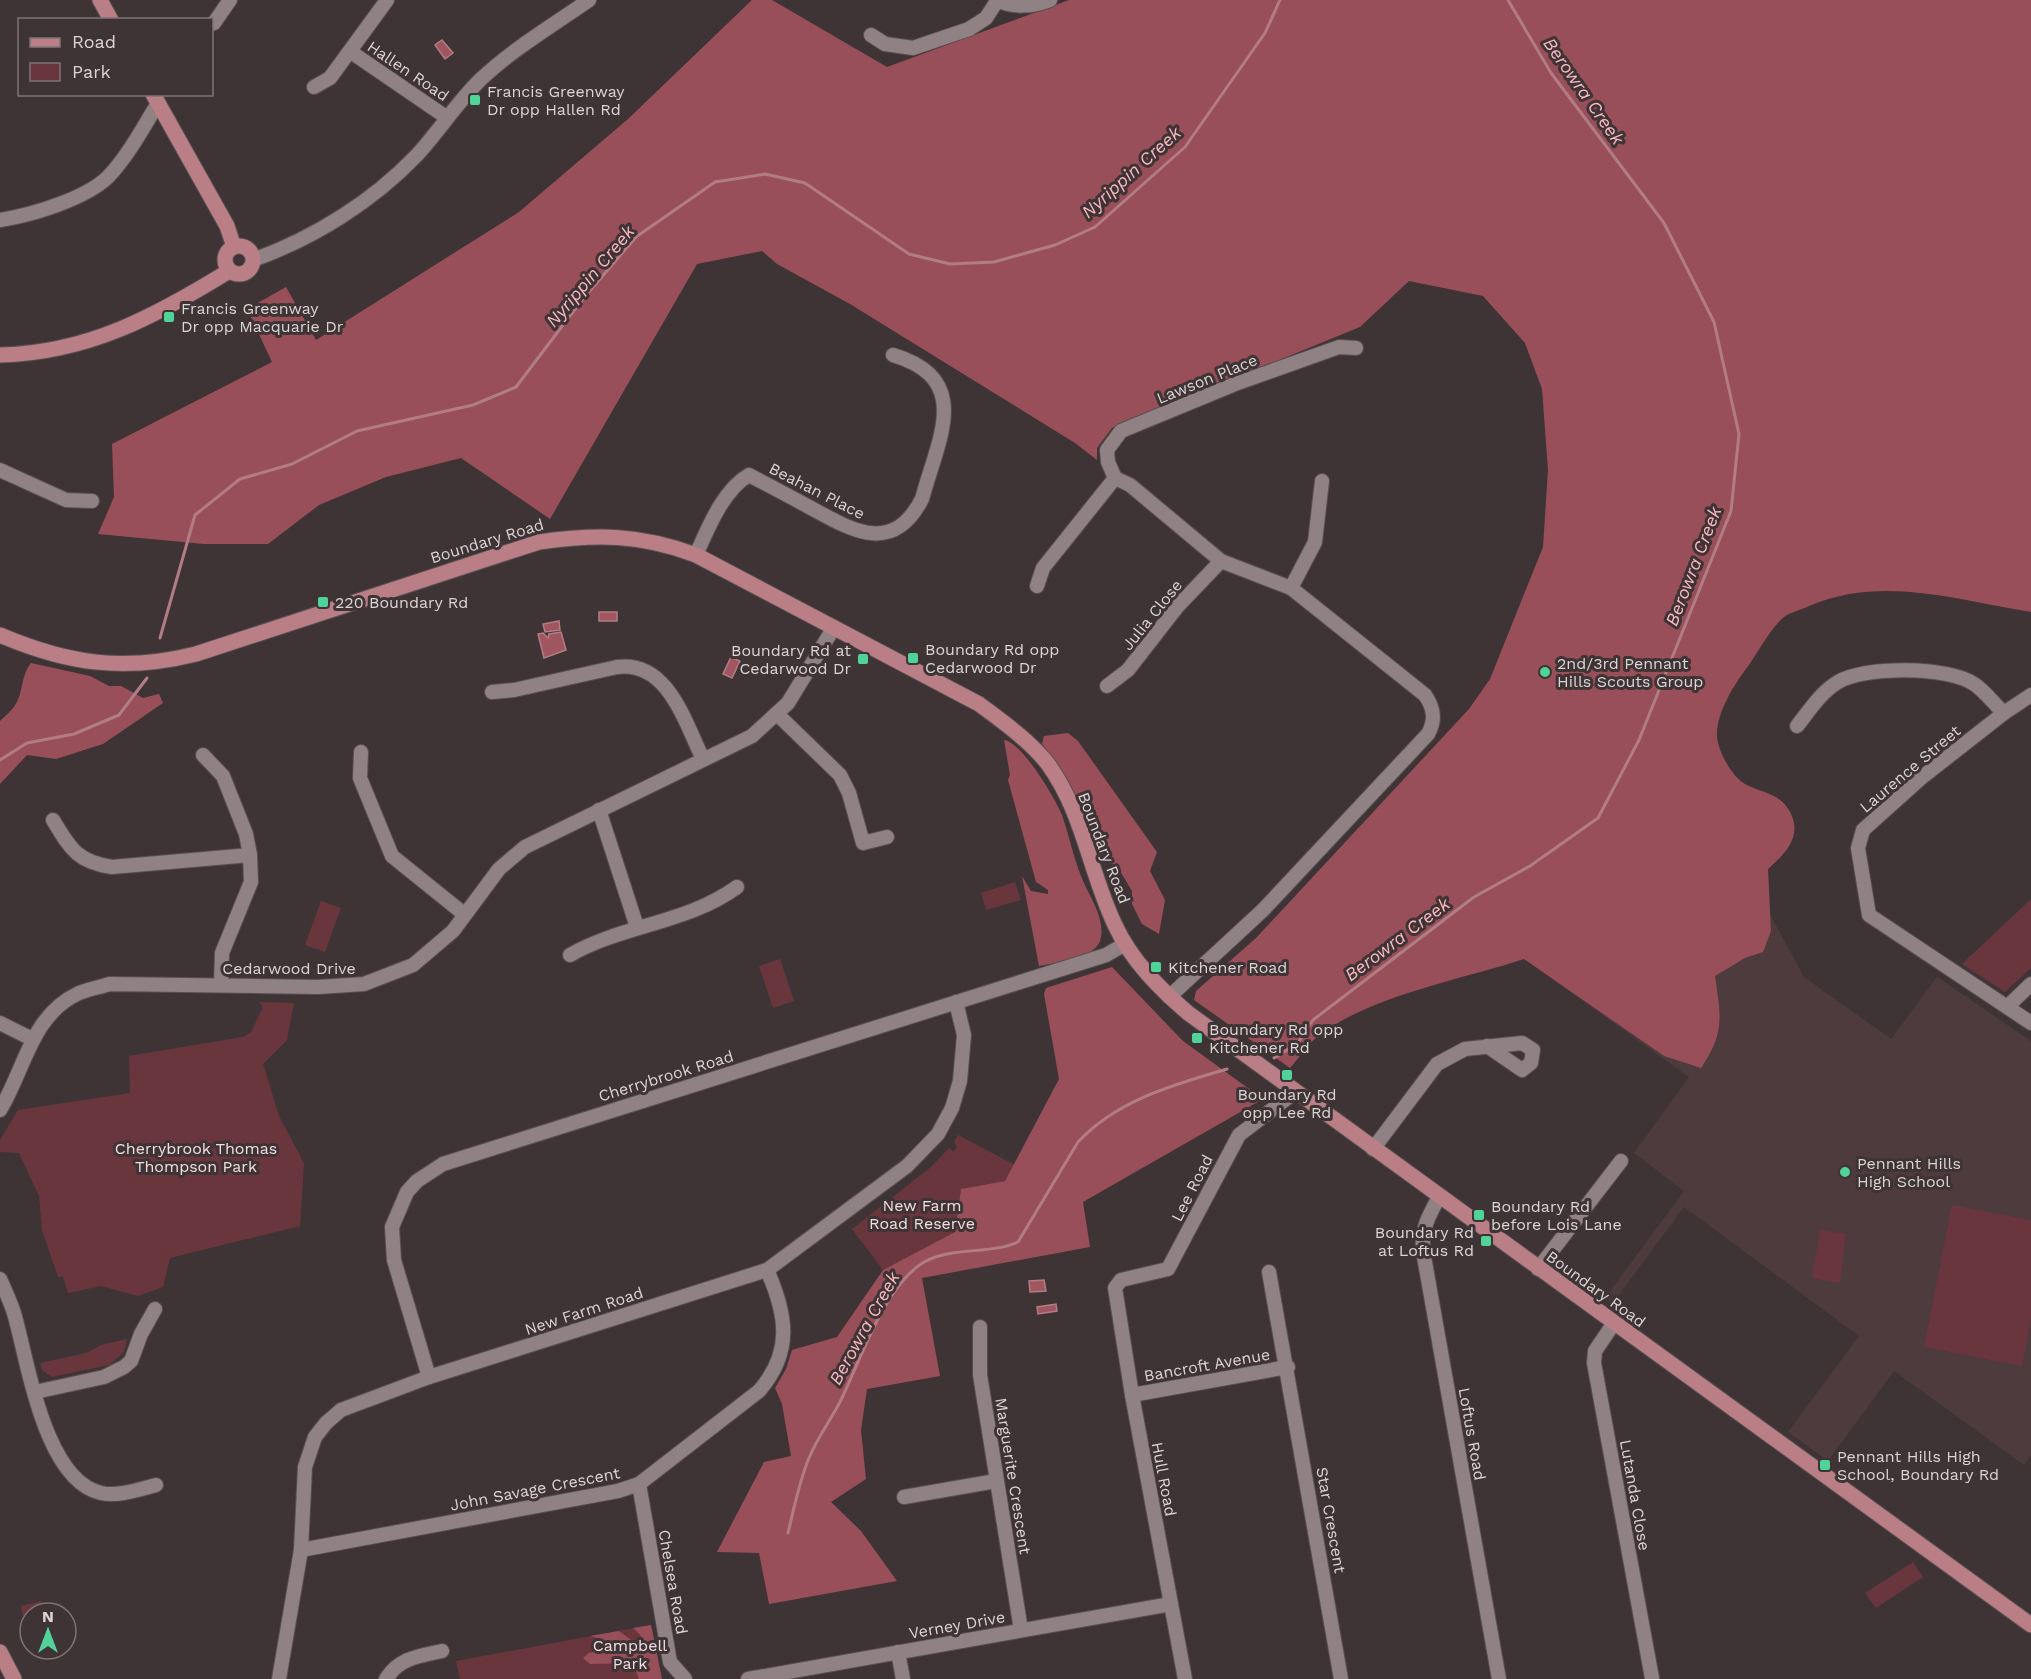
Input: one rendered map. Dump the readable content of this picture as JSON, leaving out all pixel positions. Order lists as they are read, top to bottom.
{
  "streets": {
    "main road": ["Boundary Road"],
    "street": [
      "Hallen Road",
      "Lawson Place",
      "Beahan Place",
      "Julia Close",
      "Laurence Street",
      "Cedarwood Drive",
      "Cherrybrook Road",
      "Lee Road",
      "New Farm Road",
      "Bancroft Avenue",
      "Loftus Road",
      "Marguerite Crescent",
      "Hull Road",
      "John Savage Crescent",
      "Lutanda Close",
      "Star Crescent",
      "Chelsea Road",
      "Verney Drive"
    ]
  },
  "crossings": [
    ["Beahan Place", "Boundary Road"],
    ["Boundary Road", "Cedarwood Drive"],
    ["Boundary Road", "Cherrybrook Road"],
    ["Boundary Road", "Lee Road"],
    ["Boundary Road", "Loftus Road"],
    ["Boundary Road", "Lutanda Close"],
    ["Cherrybrook Road", "New Farm Road"],
    ["Lee Road", "Hull Road"],
    ["New Farm Road", "John Savage Crescent"],
    ["Bancroft Avenue", "Hull Road"],
    ["Bancroft Avenue", "Star Crescent"],
    ["Marguerite Crescent", "Verney Drive"],
    ["Hull Road", "Verney Drive"],
    ["John Savage Crescent", "Chelsea Road"]
  ],
  "water": ["Berowra Creek", "Nyrippin Creek"],
  "parks": ["Cherrybrook Thomas Thompson Park", "New Farm Road Reserve", "Campbell Park"],
  "places": {
    "transit": [
      "Francis Greenway Dr opp Hallen Rd",
      "Francis Greenway Dr opp Macquarie Dr",
      "220 Boundary Rd",
      "Boundary Rd opp Cedarwood Dr",
      "Boundary Rd at Cedarwood Dr",
      "Kitchener Road",
      "Boundary Rd opp Kitchener Rd",
      "Boundary Rd opp Lee Rd",
      "Boundary Rd before Lois Lane",
      "Boundary Rd at Loftus Rd",
      "Pennant Hills High School, Boundary Rd"
    ],
    "other": ["2nd/3rd Pennant Hills Scouts Group", "Pennant Hills High School"]
  },
  "legend": ["Road", "Park"],
  "north": "top"
}
